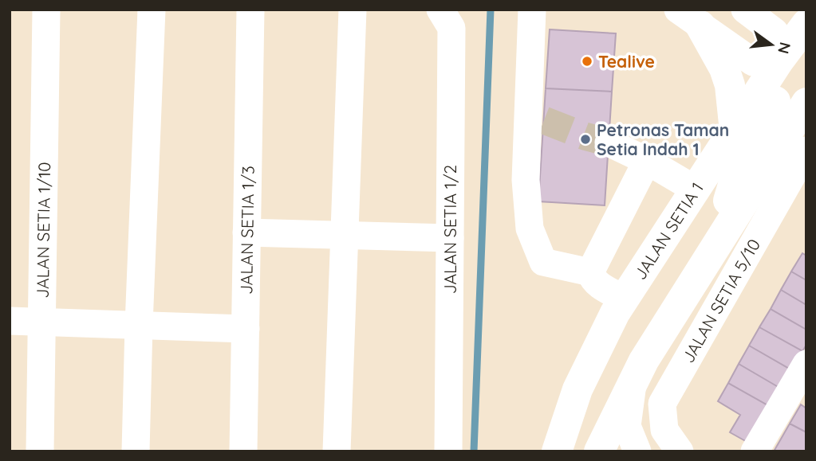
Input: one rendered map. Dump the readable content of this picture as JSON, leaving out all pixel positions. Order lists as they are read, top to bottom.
{
  "streets": {
    "main road": ["JALAN SETIA 1"],
    "street": [
      "JALAN SETIA 1/2",
      "JALAN SETIA 1/10",
      "JALAN SETIA 1/3",
      "JALAN SETIA 5/10"
    ]
  },
  "places": ["Tealive", "Petronas Taman Setia Indah 1"],
  "north": "right"
}
